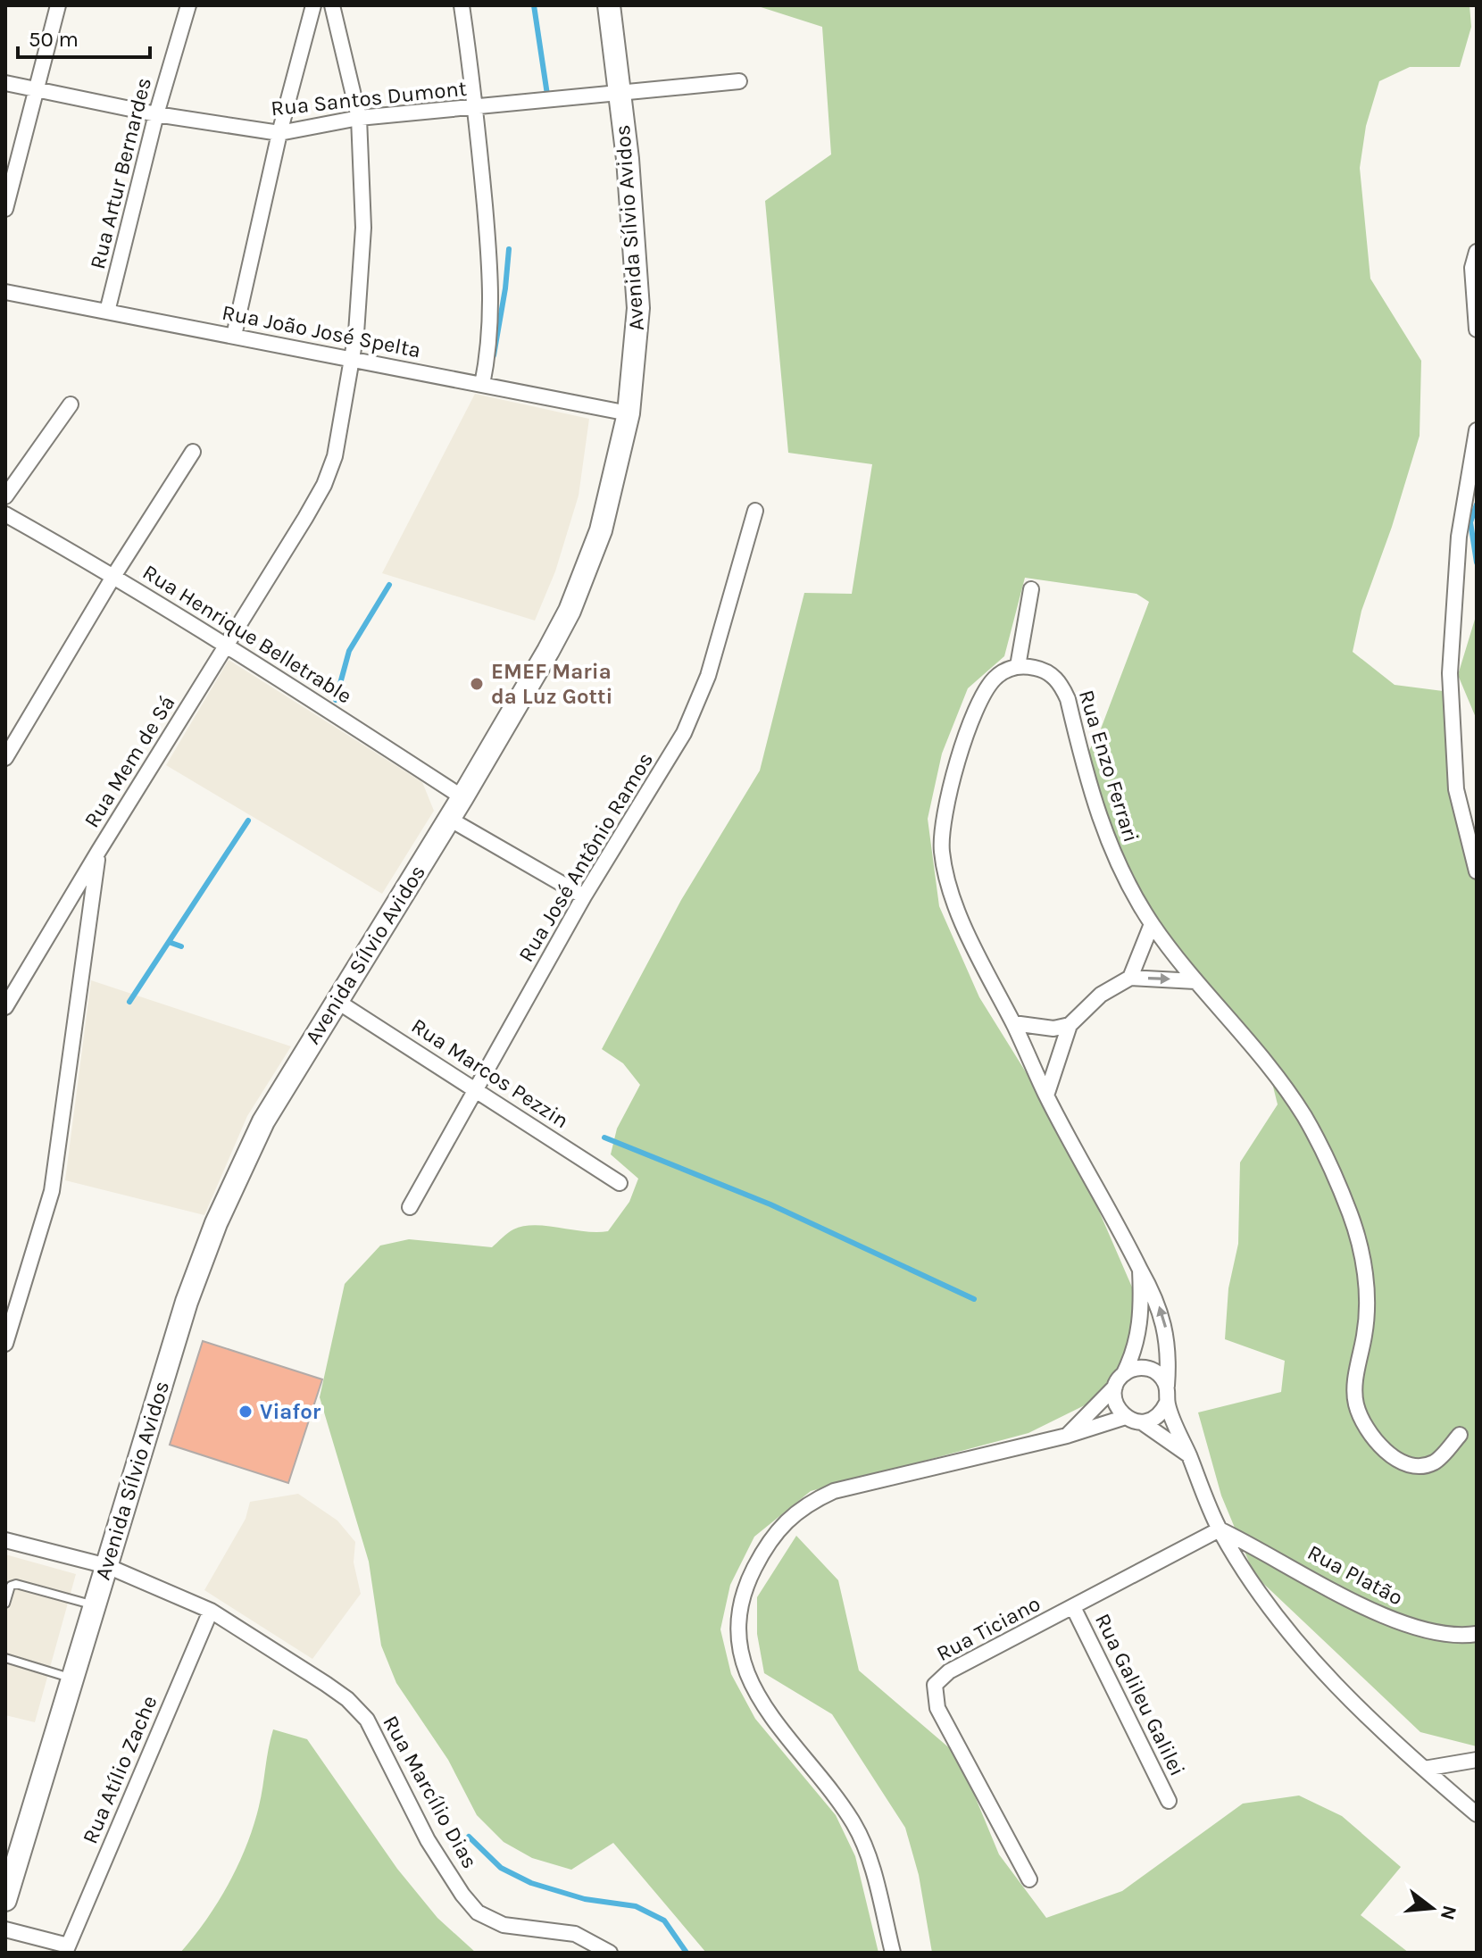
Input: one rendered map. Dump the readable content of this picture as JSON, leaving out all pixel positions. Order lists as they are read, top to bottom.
{
  "streets": {
    "main road": ["Avenida Sílvio Avidos"],
    "street": [
      "Rua Santos Dumont",
      "Rua Artur Bernardes",
      "Rua João José Spelta",
      "Rua Henrique Belletrable",
      "Rua Mem de Sá",
      "Rua Enzo Ferrari",
      "Rua José Antônio Ramos",
      "Rua Marcos Pezzin",
      "Rua Platão",
      "Rua Ticiano",
      "Rua Galileu Galilei",
      "Rua Atílio Zache",
      "Rua Marcílio Dias"
    ]
  },
  "crossings": [
    ["Rua Santos Dumont", "Rua Artur Bernardes"],
    ["Rua Santos Dumont", "Avenida Sílvio Avidos"],
    ["Rua Santos Dumont", "Rua Mem de Sá"],
    ["Rua Artur Bernardes", "Rua João José Spelta"],
    ["Avenida Sílvio Avidos", "Rua João José Spelta"],
    ["Avenida Sílvio Avidos", "Rua Henrique Belletrable"],
    ["Avenida Sílvio Avidos", "Rua Marcos Pezzin"],
    ["Avenida Sílvio Avidos", "Rua Marcílio Dias"],
    ["Rua João José Spelta", "Rua Mem de Sá"],
    ["Rua Henrique Belletrable", "Rua Mem de Sá"],
    ["Rua José Antônio Ramos", "Rua Marcos Pezzin"],
    ["Rua Platão", "Rua Ticiano"],
    ["Rua Ticiano", "Rua Galileu Galilei"],
    ["Rua Atílio Zache", "Rua Marcílio Dias"]
  ],
  "places": ["EMEF Maria da Luz Gotti", "Viafor"],
  "scale_bar": "50 m",
  "north": "right"
}
